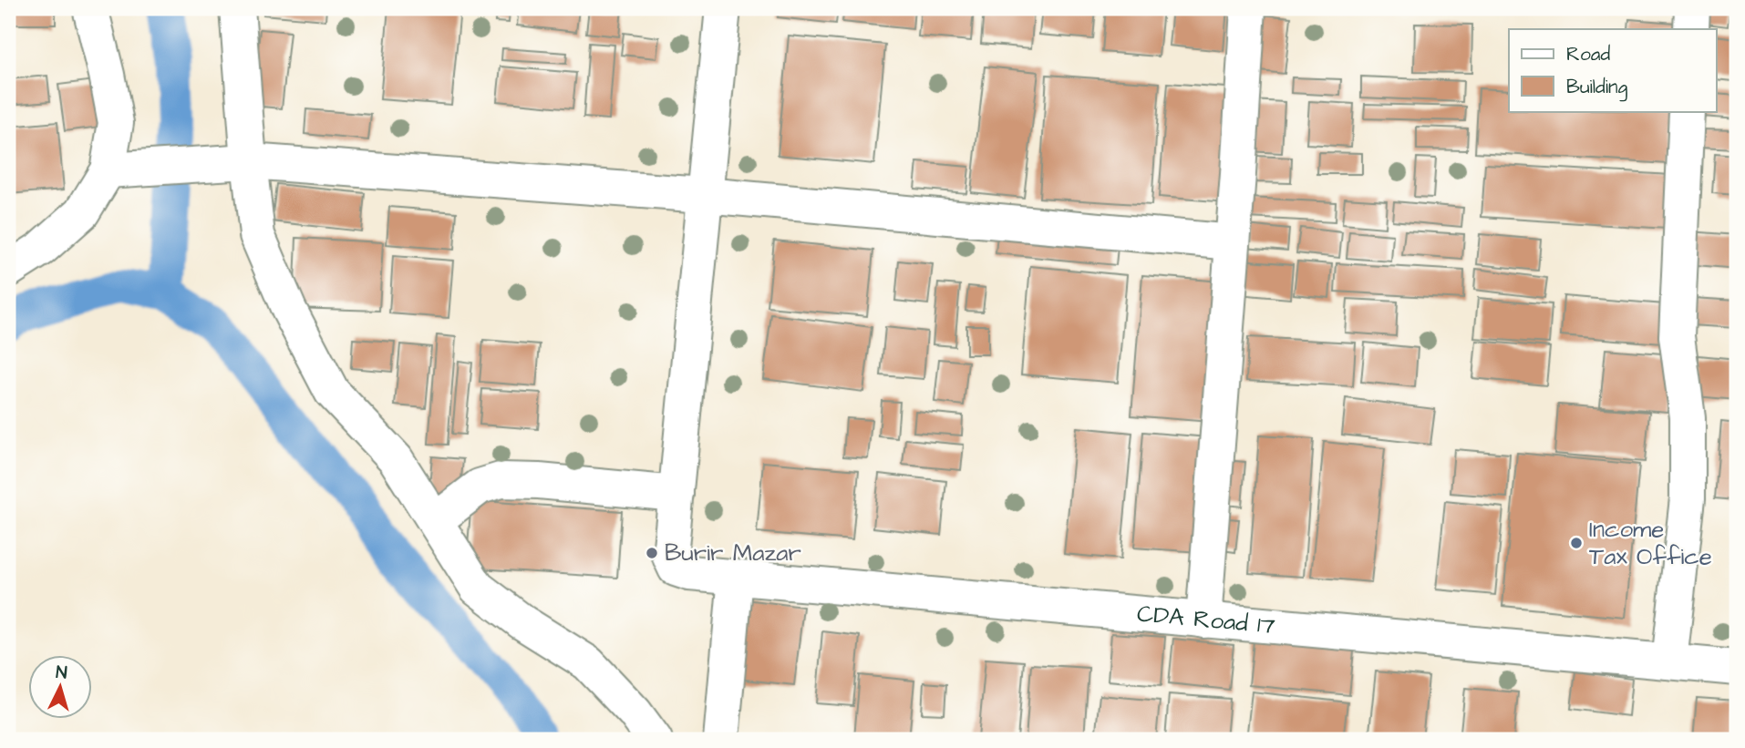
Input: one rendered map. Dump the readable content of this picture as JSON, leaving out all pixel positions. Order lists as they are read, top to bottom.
{
  "streets": {
    "street": ["CDA Road 17"]
  },
  "places": ["Income Tax Office", "Burir Mazar"],
  "legend": ["Road", "Building"],
  "north": "top"
}
